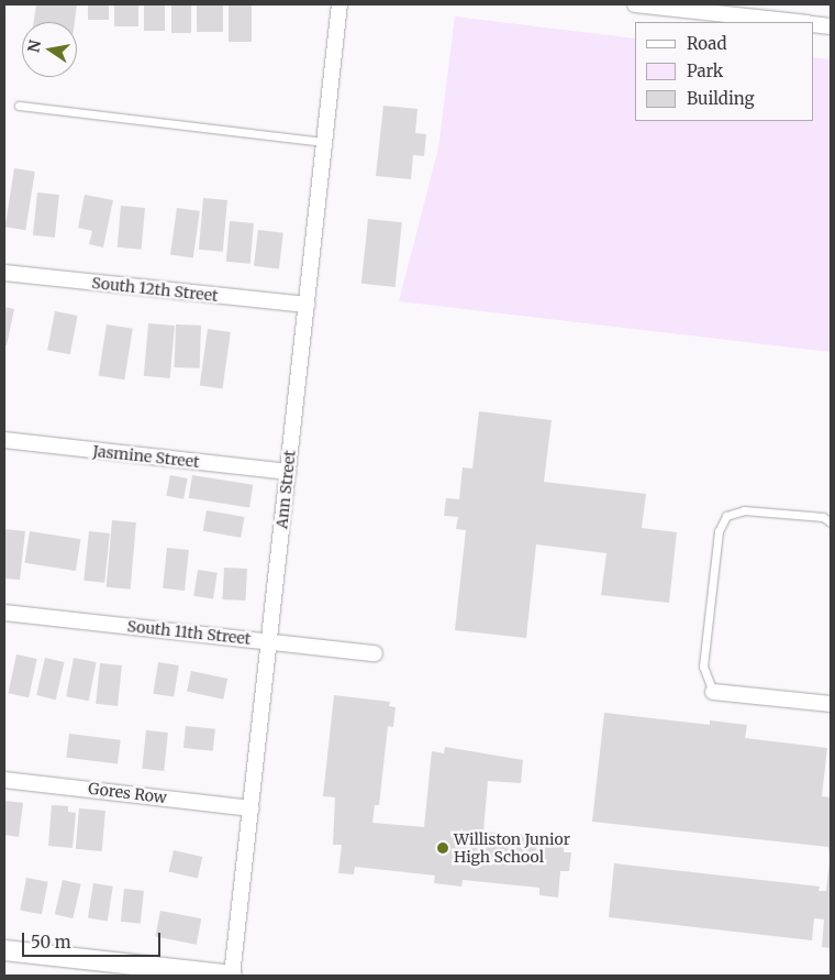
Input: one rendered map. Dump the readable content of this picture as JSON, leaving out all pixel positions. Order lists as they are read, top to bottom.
{
  "streets": {
    "street": [
      "South 12th Street",
      "Jasmine Street",
      "Ann Street",
      "South 11th Street",
      "Gores Row"
    ]
  },
  "crossings": [
    ["South 12th Street", "Ann Street"],
    ["Jasmine Street", "Ann Street"],
    ["Ann Street", "South 11th Street"],
    ["Ann Street", "Gores Row"]
  ],
  "places": ["Williston Junior High School"],
  "legend": ["Road", "Park", "Building"],
  "scale_bar": "50 m",
  "north": "left"
}
